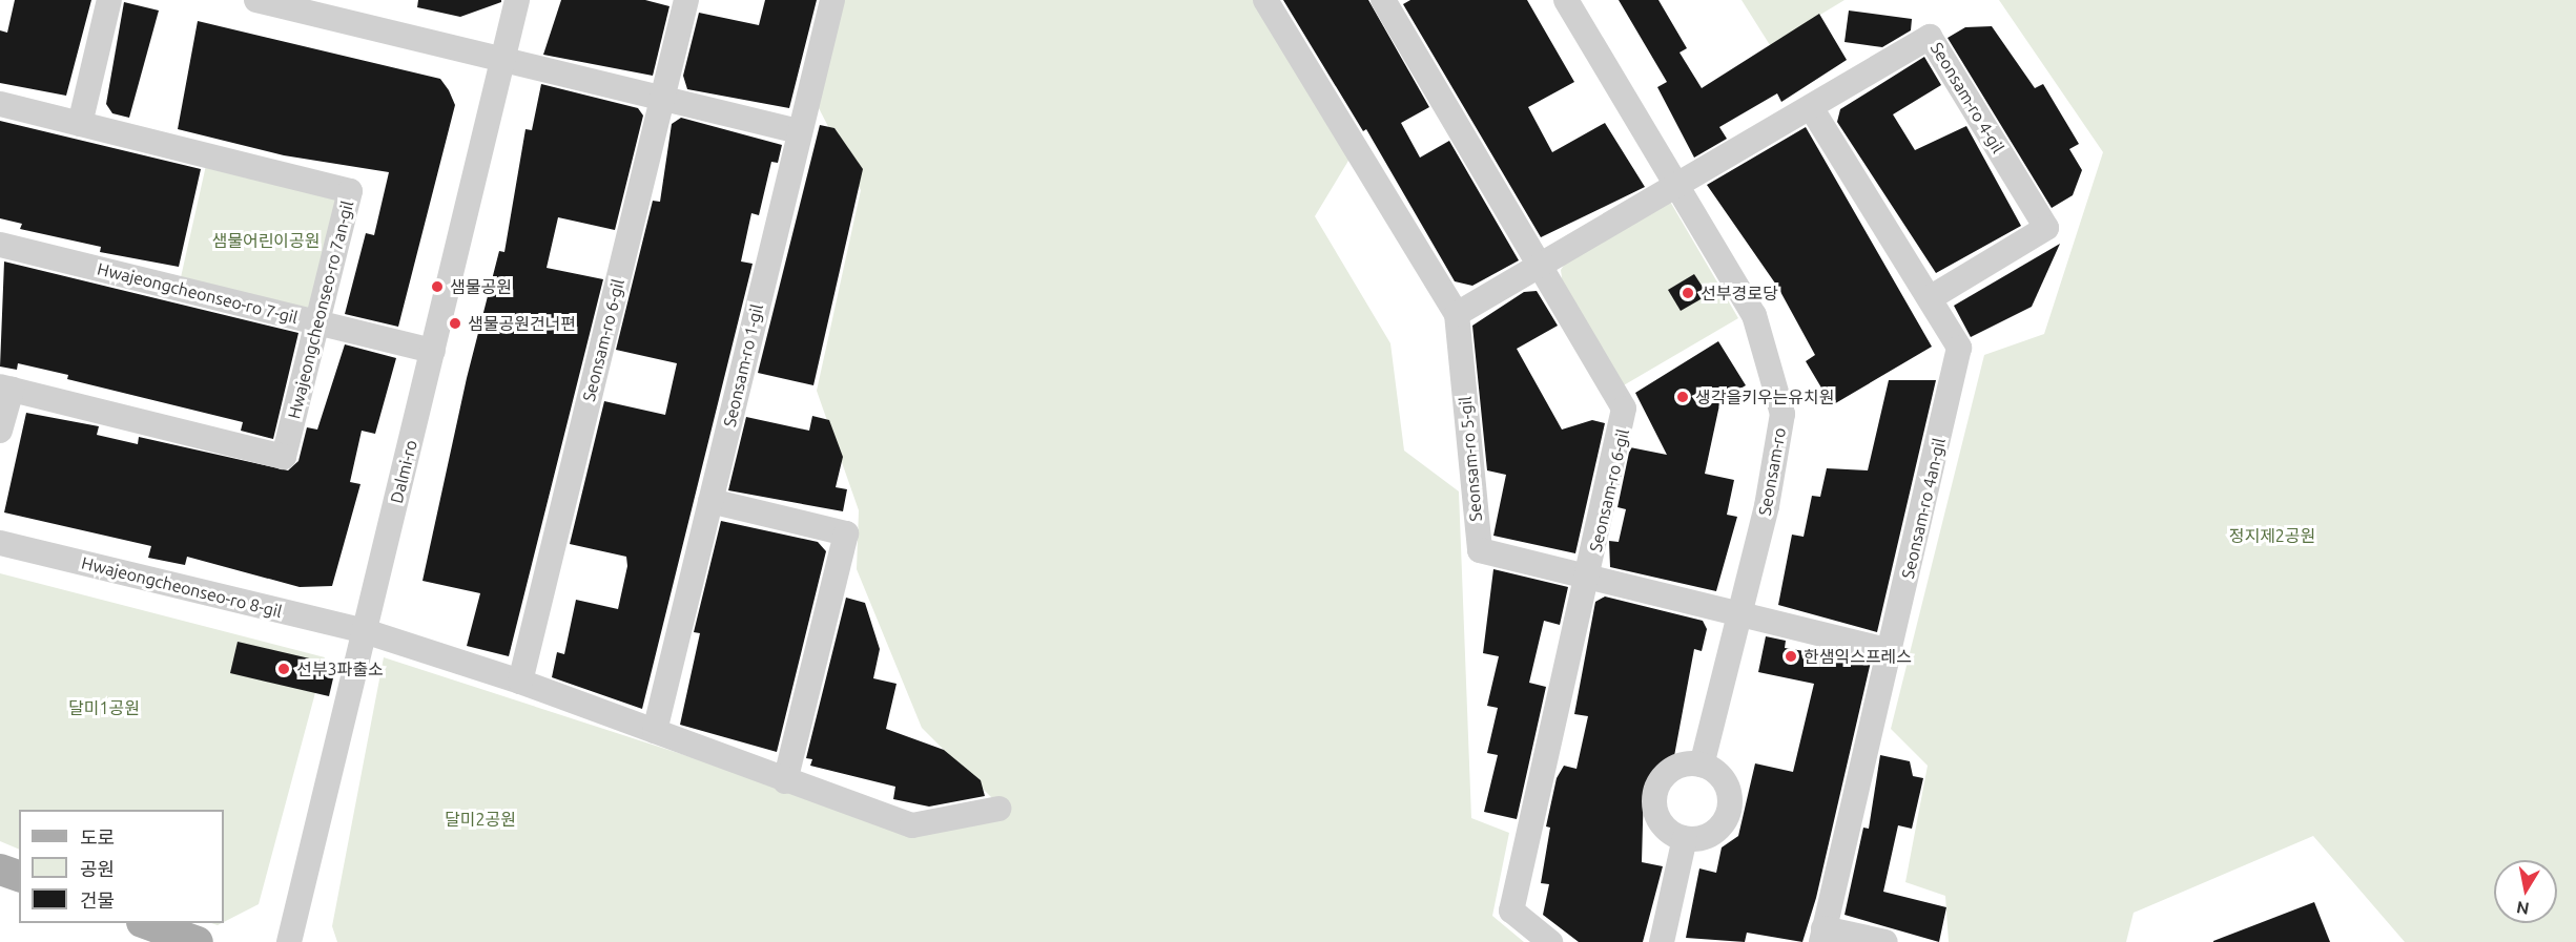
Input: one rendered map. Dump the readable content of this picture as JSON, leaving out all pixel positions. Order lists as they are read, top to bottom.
{
  "streets": {
    "street": [
      "Seonsam-ro 4-gil",
      "Hwajeongcheonseo-ro 7-gil",
      "Hwajeongcheonseo-ro 7an-gil",
      "Seonsam-ro 6-gil",
      "Seonsam-ro 1-gil",
      "Seonsam-ro 5-gil",
      "Dalmi-ro",
      "Seonsam-ro",
      "Seonsam-ro 4an-gil",
      "Hwajeongcheonseo-ro 8-gil"
    ]
  },
  "crossings": [
    ["Seonsam-ro 4-gil", "Seonsam-ro 6-gil"],
    ["Seonsam-ro 4-gil", "Seonsam-ro 5-gil"],
    ["Seonsam-ro 4-gil", "Seonsam-ro"],
    ["Seonsam-ro 4-gil", "Seonsam-ro 4an-gil"],
    ["Hwajeongcheonseo-ro 7-gil", "Hwajeongcheonseo-ro 7an-gil"],
    ["Hwajeongcheonseo-ro 7-gil", "Dalmi-ro"],
    ["Seonsam-ro 6-gil", "Seonsam-ro 5-gil"],
    ["Seonsam-ro 6-gil", "Hwajeongcheonseo-ro 8-gil"],
    ["Seonsam-ro 1-gil", "Hwajeongcheonseo-ro 8-gil"],
    ["Seonsam-ro 5-gil", "Seonsam-ro"],
    ["Seonsam-ro 5-gil", "Seonsam-ro 4an-gil"],
    ["Dalmi-ro", "Hwajeongcheonseo-ro 8-gil"]
  ],
  "parks": [
    "샘물어린이공원",
    "정지제2공원",
    "달미1공원",
    "달미2공원"
  ],
  "places": [
    "샘물공원",
    "선부경로당",
    "샘물공원건너편",
    "생각을키우는유치원",
    "한샘익스프레스",
    "선부3파출소"
  ],
  "legend": ["도로", "공원", "건물"],
  "north": "bottom"
}
